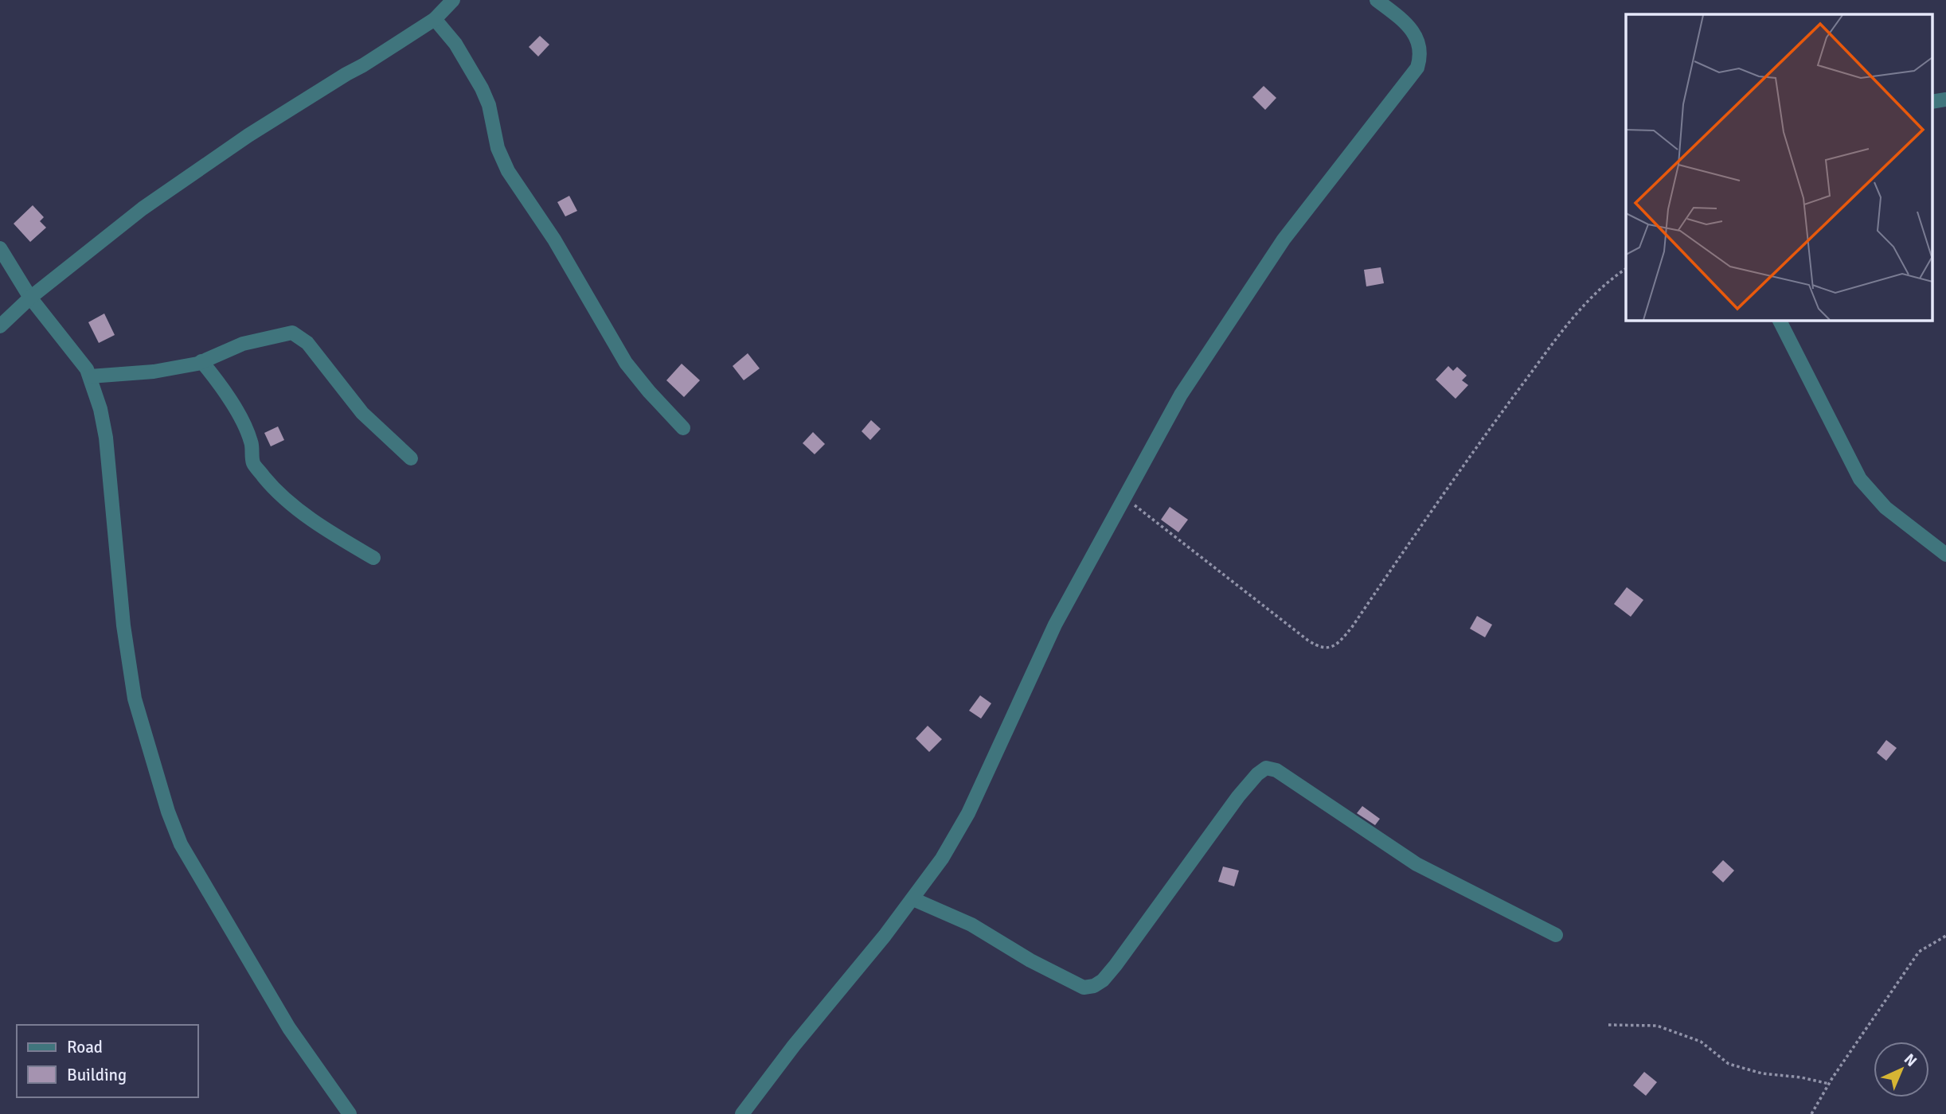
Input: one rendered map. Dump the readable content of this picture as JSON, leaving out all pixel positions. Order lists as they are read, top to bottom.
{
  "legend": ["Road", "Building"],
  "north": "top right"
}
